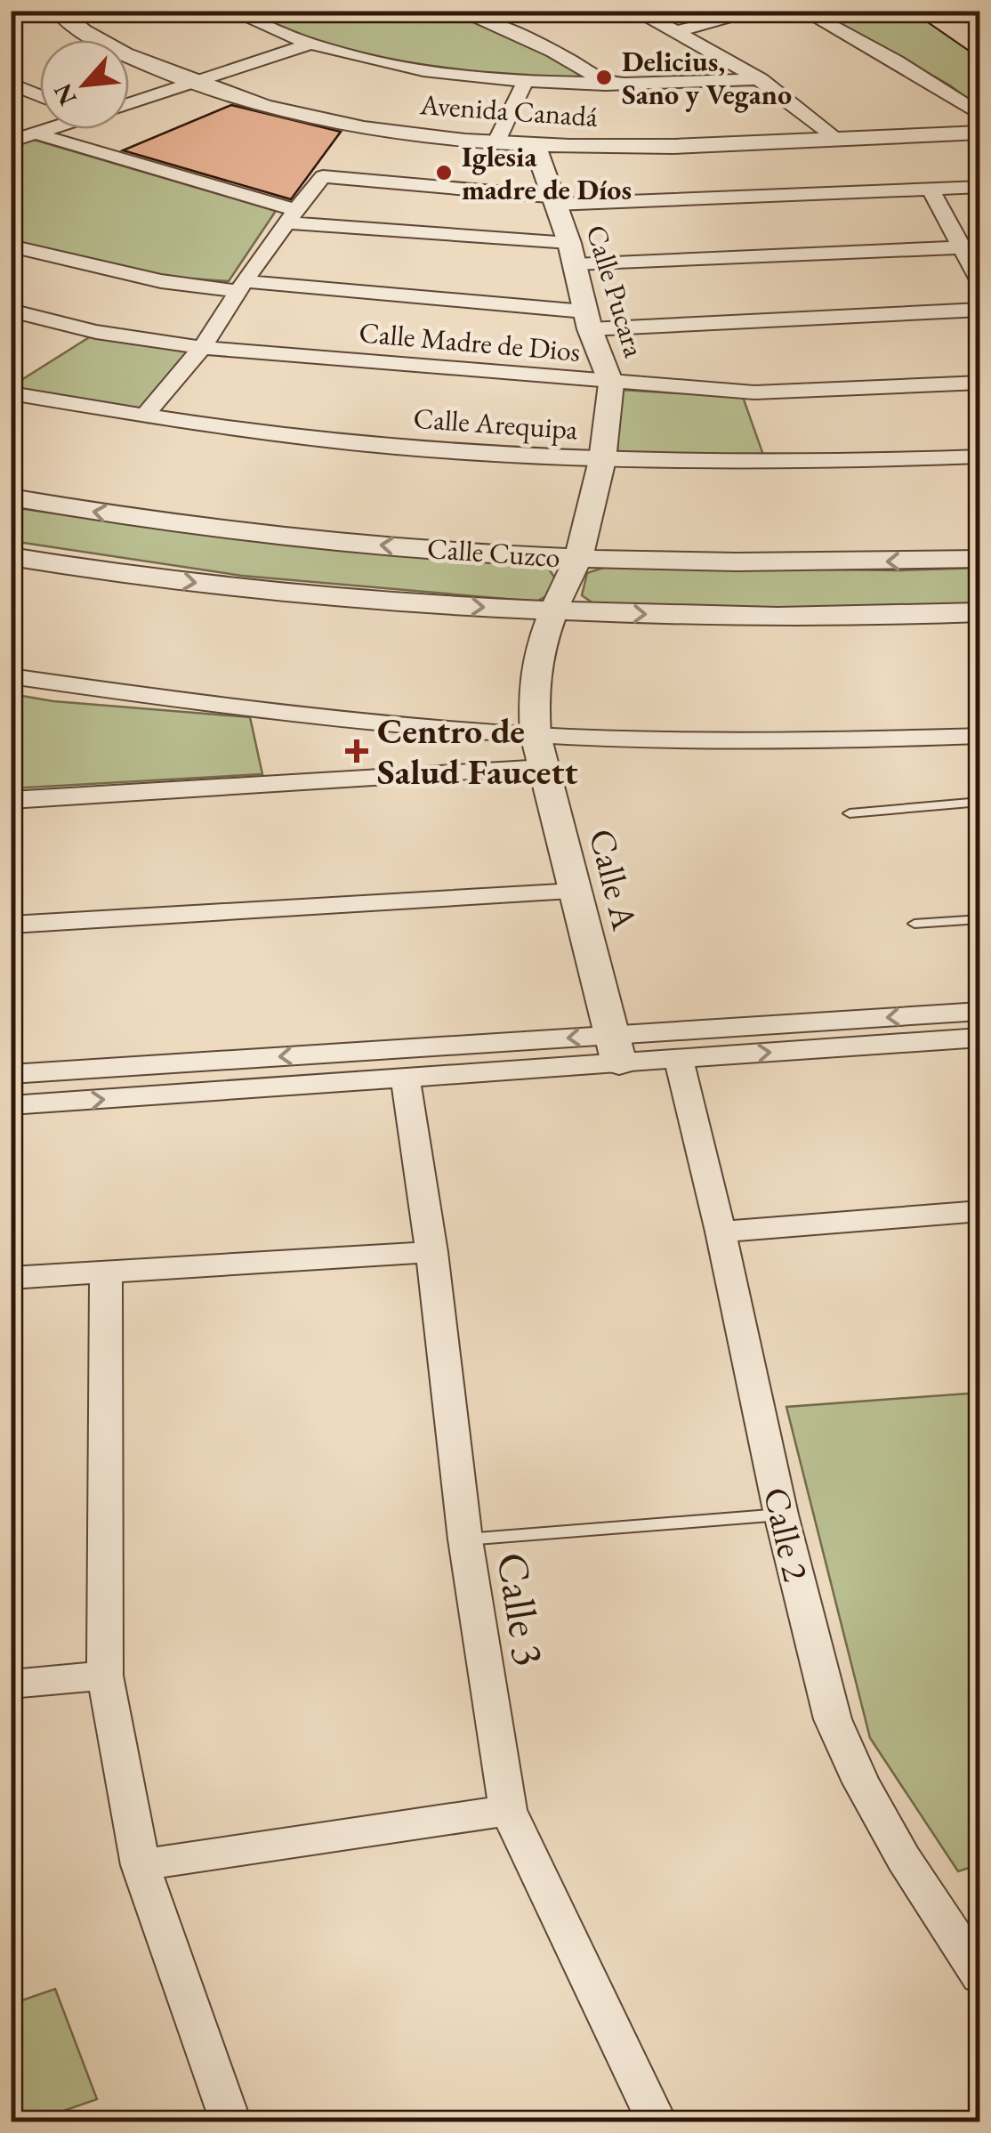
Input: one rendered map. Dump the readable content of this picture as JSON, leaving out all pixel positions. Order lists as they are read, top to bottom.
{
  "streets": {
    "street": [
      "Avenida Canadá",
      "Calle Pucara",
      "Calle Madre de Dios",
      "Calle Arequipa",
      "Calle Cuzco",
      "Calle A",
      "Calle 2",
      "Calle 3"
    ]
  },
  "crossings": [
    ["Avenida Canadá", "Calle Pucara"],
    ["Calle Pucara", "Calle Madre de Dios"],
    ["Calle Pucara", "Calle Arequipa"],
    ["Calle Pucara", "Calle Cuzco"],
    ["Calle Pucara", "Calle A"],
    ["Calle Cuzco", "Calle A"]
  ],
  "places": {
    "other": ["Delicius, Sano y Vegano", "Iglesia madre de Díos"],
    "health": ["Centro de Salud Faucett"]
  },
  "north": "bottom left"
}
